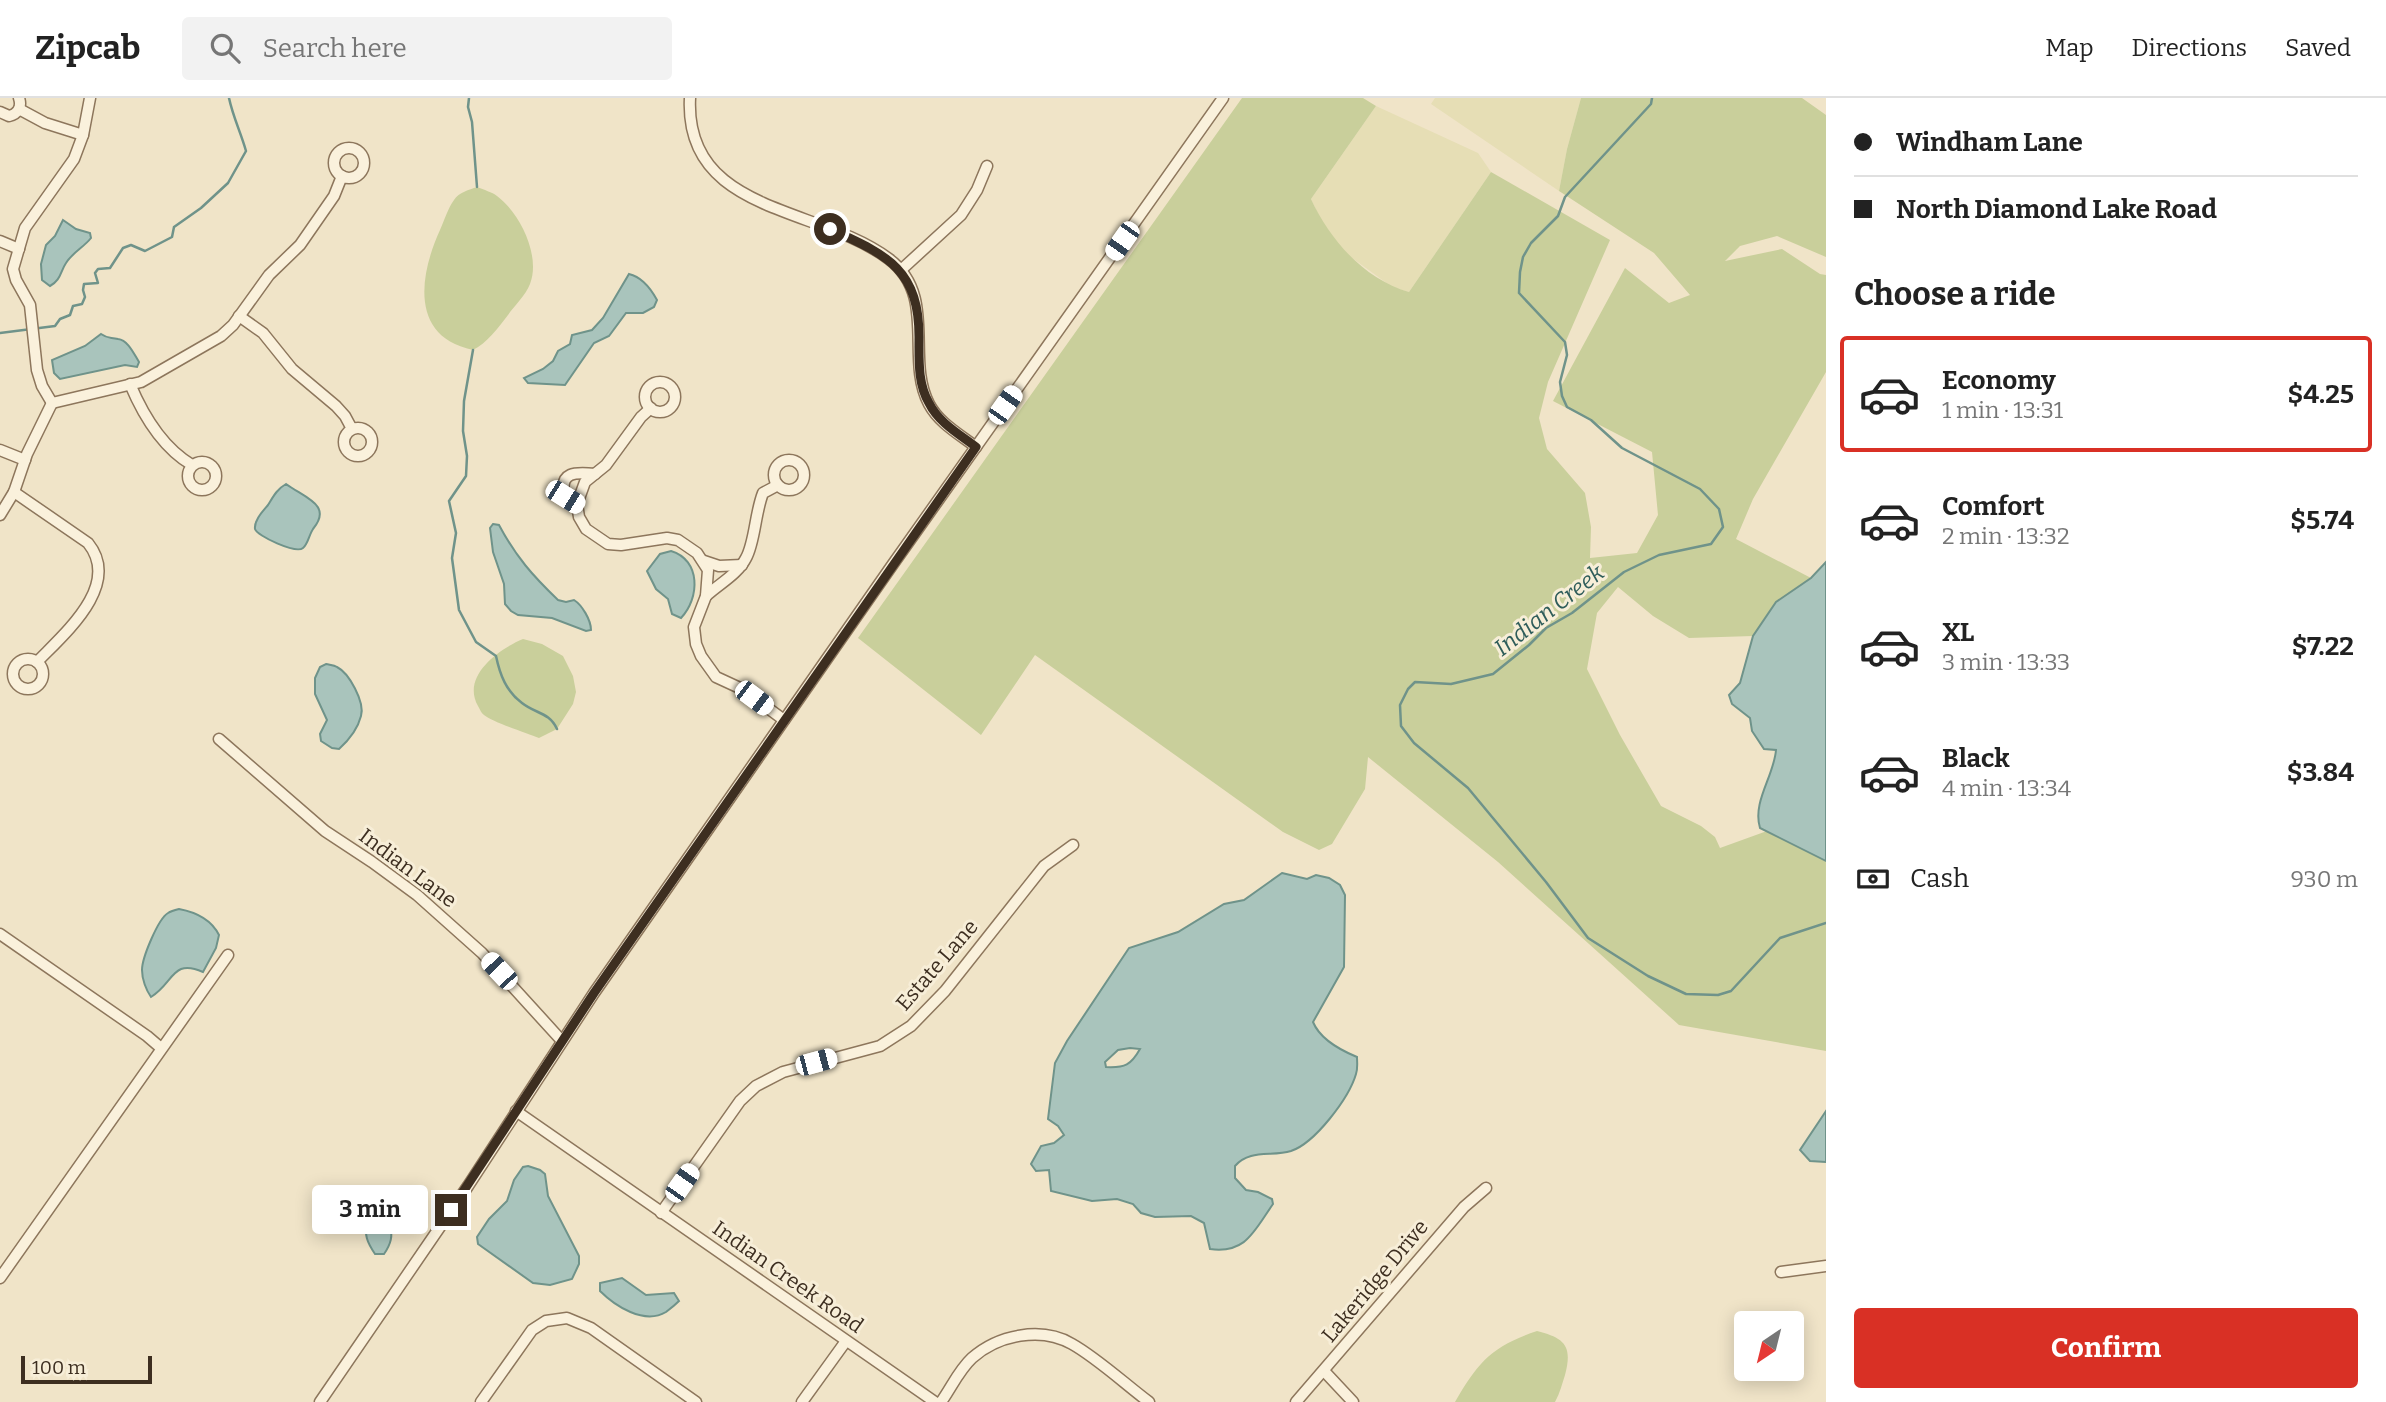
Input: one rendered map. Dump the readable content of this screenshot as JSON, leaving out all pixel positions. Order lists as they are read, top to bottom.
{
  "streets": {
    "street": [
      "Indian Lane",
      "Estate Lane",
      "Indian Creek Road",
      "Lakeridge Drive"
    ]
  },
  "crossings": [
    ["Estate Lane", "Indian Creek Road"]
  ],
  "water": ["Indian Creek"],
  "scale_bar": "100 m",
  "north": "bottom left",
  "page": {
    "header": "Zipcab",
    "search": "Search here",
    "nav": ["Map", "Directions", "Saved"],
    "banner": ["Windham Lane", "North Diamond Lake Road"],
    "heading": "Choose a ride",
    "list": [
      {
        "name": "Economy",
        "note": "1 min · 13:31",
        "value": "$4.25"
      },
      {
        "name": "Comfort",
        "note": "2 min · 13:32",
        "value": "$5.74"
      },
      {
        "name": "XL",
        "note": "3 min · 13:33",
        "value": "$7.22"
      },
      {
        "name": "Black",
        "note": "4 min · 13:34",
        "value": "$3.84"
      }
    ],
    "pay": ["Cash", "930 m"],
    "bubble": "3 min",
    "buttons": "Confirm",
    "scale": "100 m"
  }
}
